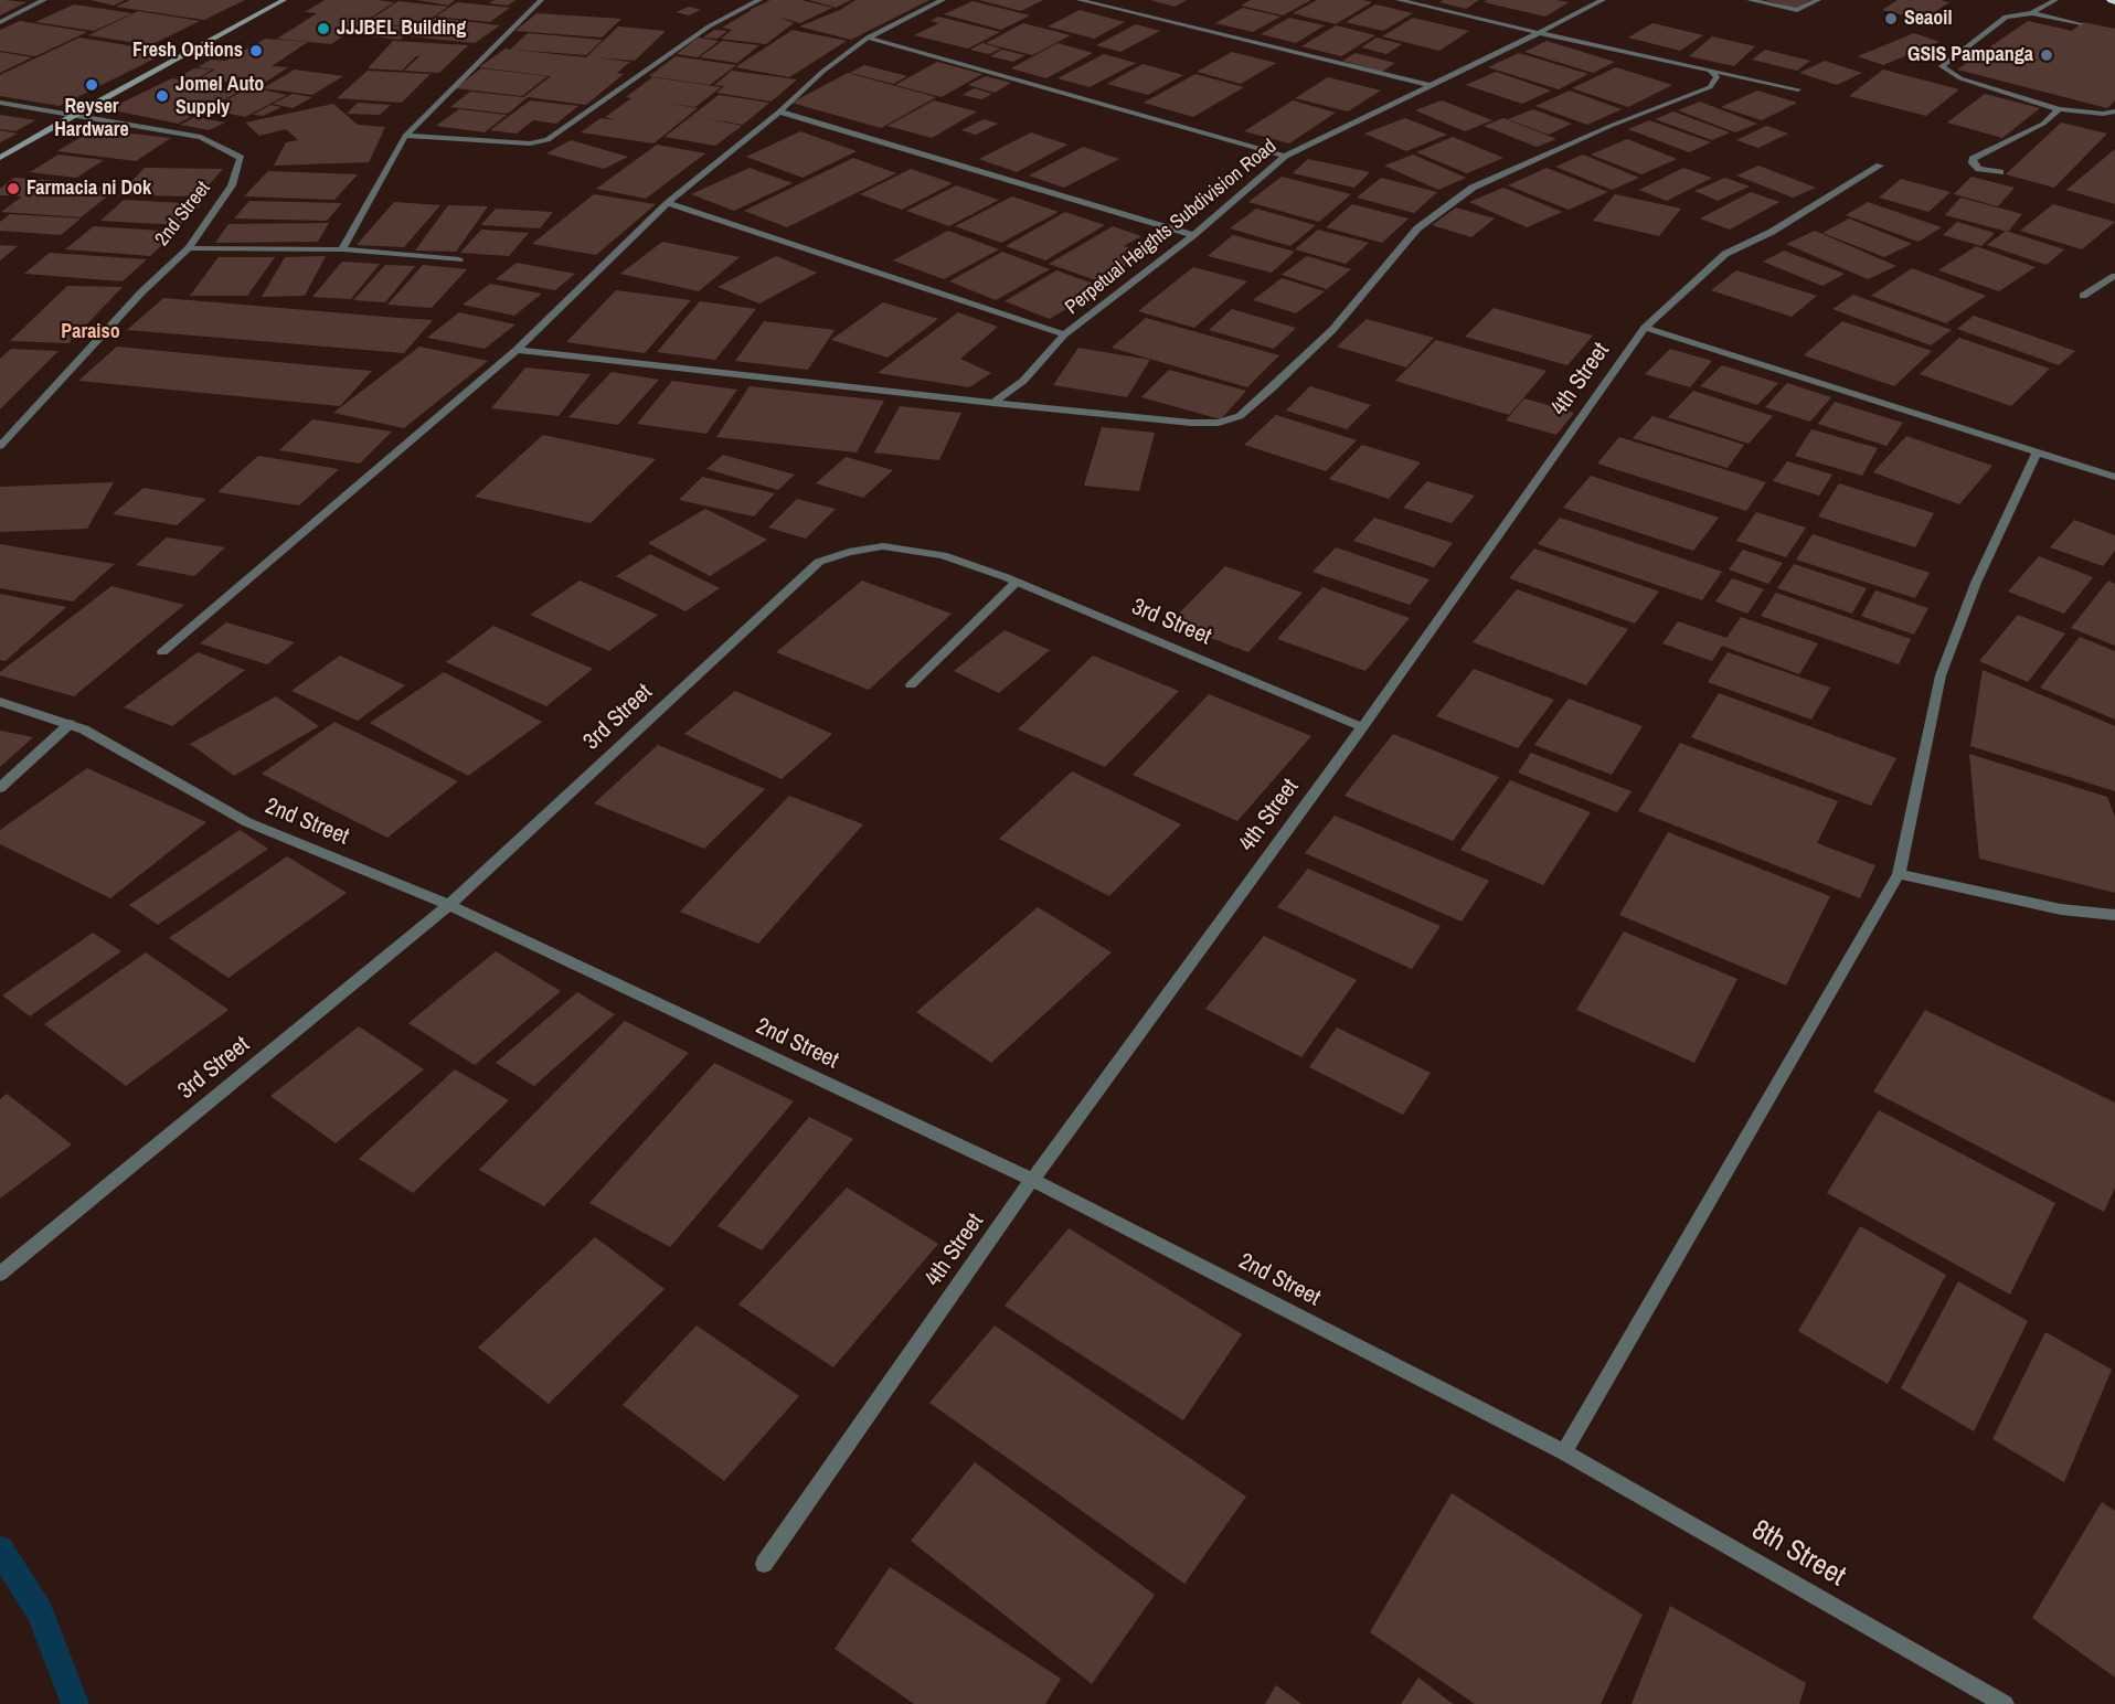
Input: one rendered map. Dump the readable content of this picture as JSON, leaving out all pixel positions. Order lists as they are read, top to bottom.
{
  "streets": {
    "street": [
      "2nd Street",
      "Perpetual Heights Subdivision Road",
      "4th Street",
      "3rd Street",
      "8th Street"
    ]
  },
  "crossings": [
    ["2nd Street", "4th Street"],
    ["2nd Street", "3rd Street"],
    ["2nd Street", "8th Street"],
    ["4th Street", "3rd Street"]
  ],
  "districts": ["Paraiso"],
  "places": [
    "Seaoil",
    "JJJBEL Building",
    "Fresh Options",
    "GSIS Pampanga",
    "Reyser Hardware",
    "Jomel Auto Supply",
    "Farmacia ni Dok"
  ]
}
